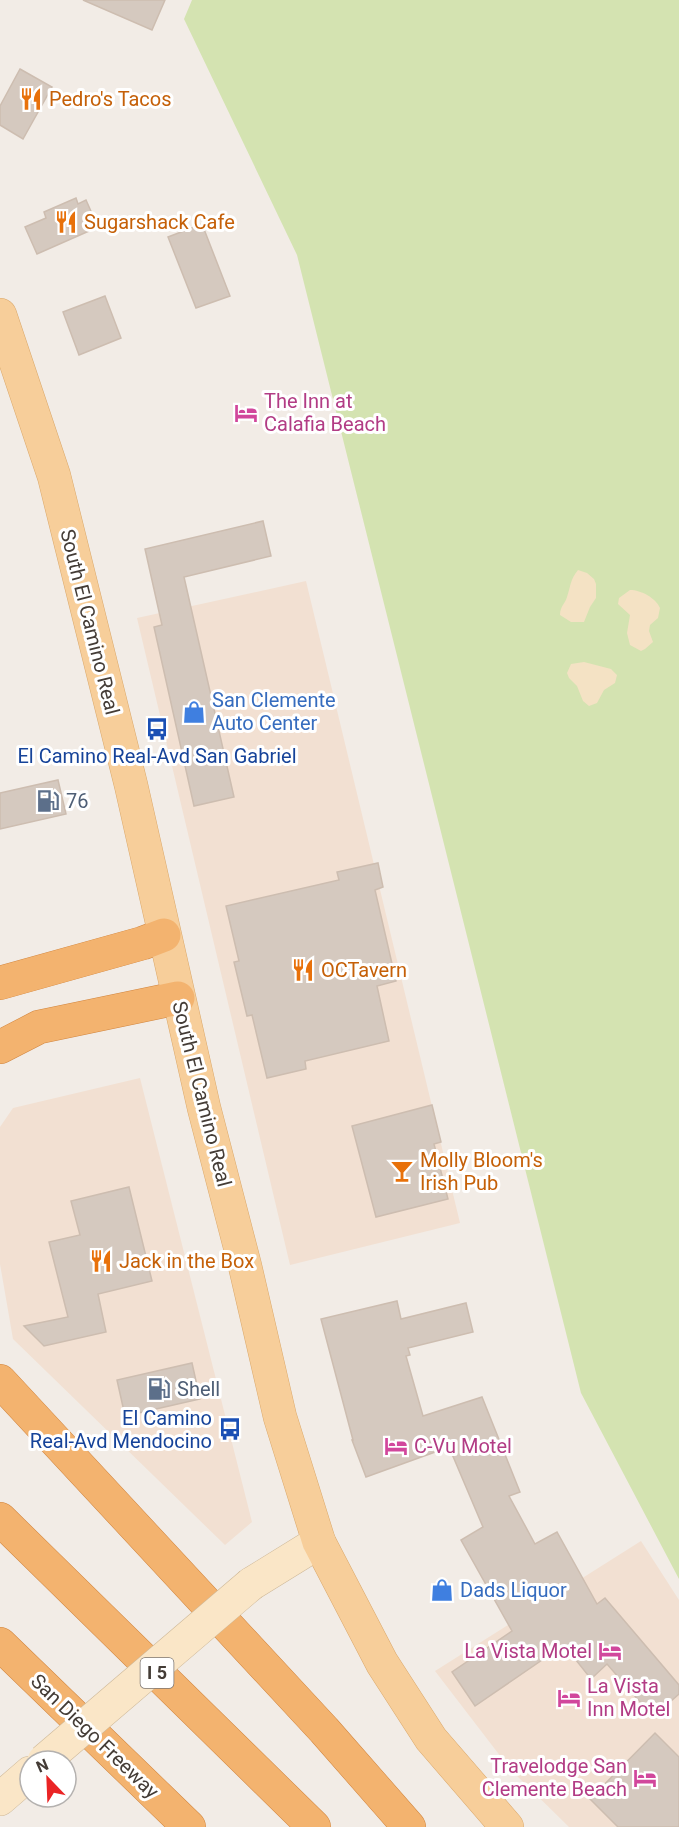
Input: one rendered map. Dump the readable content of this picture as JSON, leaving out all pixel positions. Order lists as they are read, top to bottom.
{
  "streets": {
    "highway": ["I 5", "San Diego Freeway"],
    "main road": ["South El Camino Real"]
  },
  "places": {
    "restaurant": [
      "Pedro's Tacos",
      "Sugarshack Cafe",
      "OCTavern",
      "Jack in the Box"
    ],
    "hotel": [
      "The Inn at Calafia Beach",
      "C-Vu Motel",
      "La Vista Motel",
      "La Vista Inn Motel",
      "Travelodge San Clemente Beach"
    ],
    "shop": ["San Clemente Auto Center", "Dads Liquor"],
    "bus stop": ["El Camino Real-Avd San Gabriel", "El Camino Real-Avd Mendocino"],
    "fuel station": ["76", "Shell"],
    "bar": ["Molly Bloom's Irish Pub"]
  },
  "north": "top left"
}
